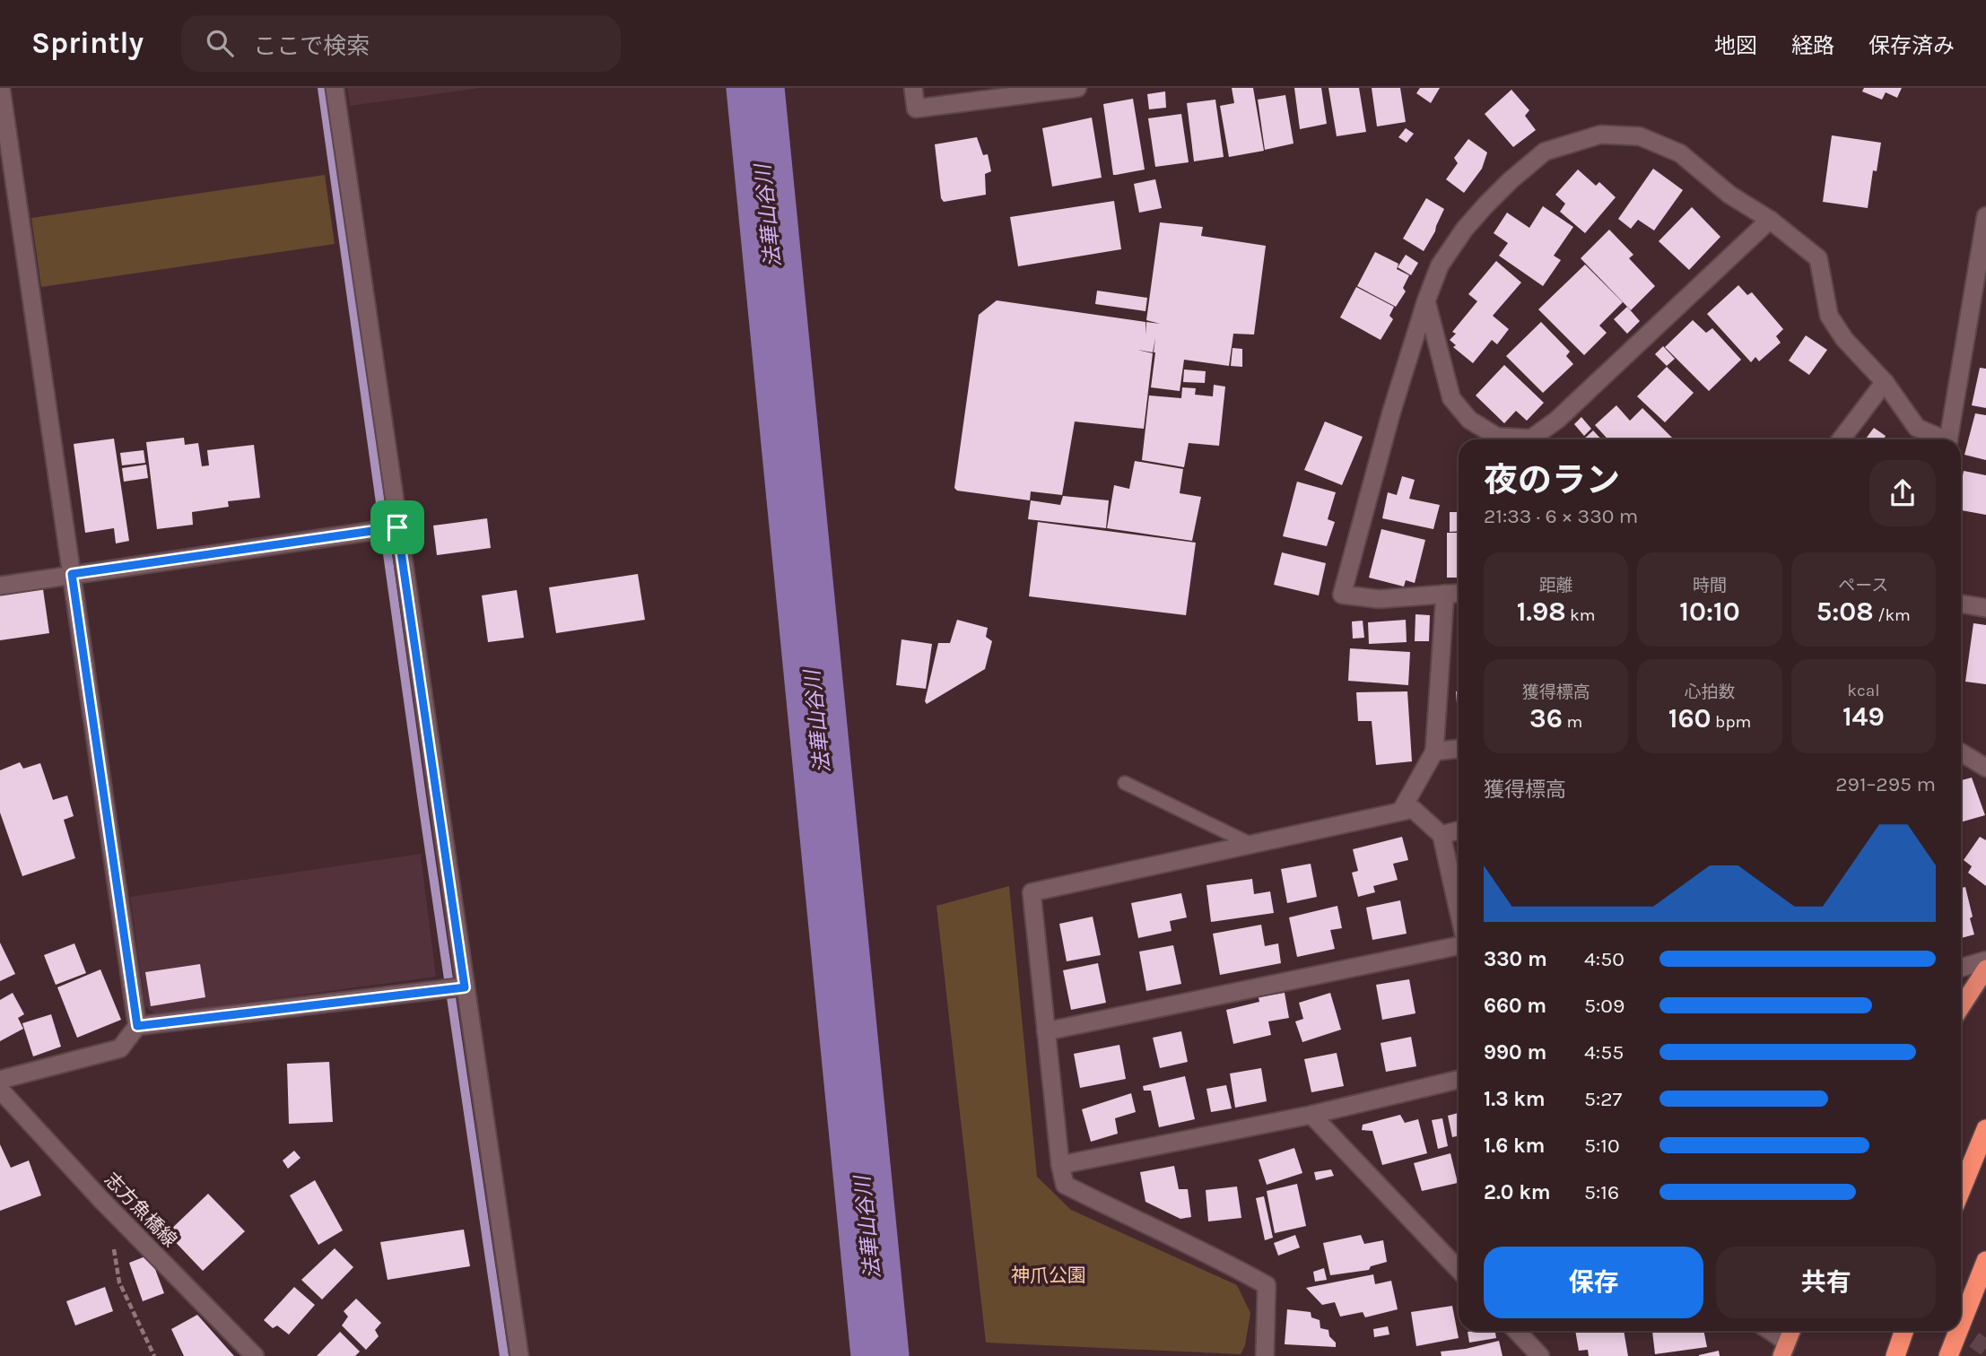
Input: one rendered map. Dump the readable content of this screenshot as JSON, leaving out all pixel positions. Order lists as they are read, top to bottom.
{
  "streets": {
    "street": ["志方魚橋線"]
  },
  "water": ["法華山谷川"],
  "parks": ["神爪公園"],
  "page": {
    "header": "Sprintly",
    "search": "ここで検索",
    "nav": ["地図", "経路", "保存済み"],
    "heading": ["夜のラン", "21:33 · 6 × 330 m"],
    "stats": [
      ["距離", "1.98 km"],
      ["時間", "10:10"],
      ["ペース", "5:08 /km"],
      ["獲得標高", "36 m"],
      ["心拍数", "160 bpm"],
      ["kcal", "149"]
    ],
    "chart": ["獲得標高", "291–295 m"],
    "list": [
      {
        "name": "330 m",
        "note": "4:50"
      },
      {
        "name": "660 m",
        "note": "5:09"
      },
      {
        "name": "990 m",
        "note": "4:55"
      },
      {
        "name": "1.3 km",
        "note": "5:27"
      },
      {
        "name": "1.6 km",
        "note": "5:10"
      },
      {
        "name": "2.0 km",
        "note": "5:16"
      }
    ],
    "buttons": ["保存", "共有"]
  }
}
